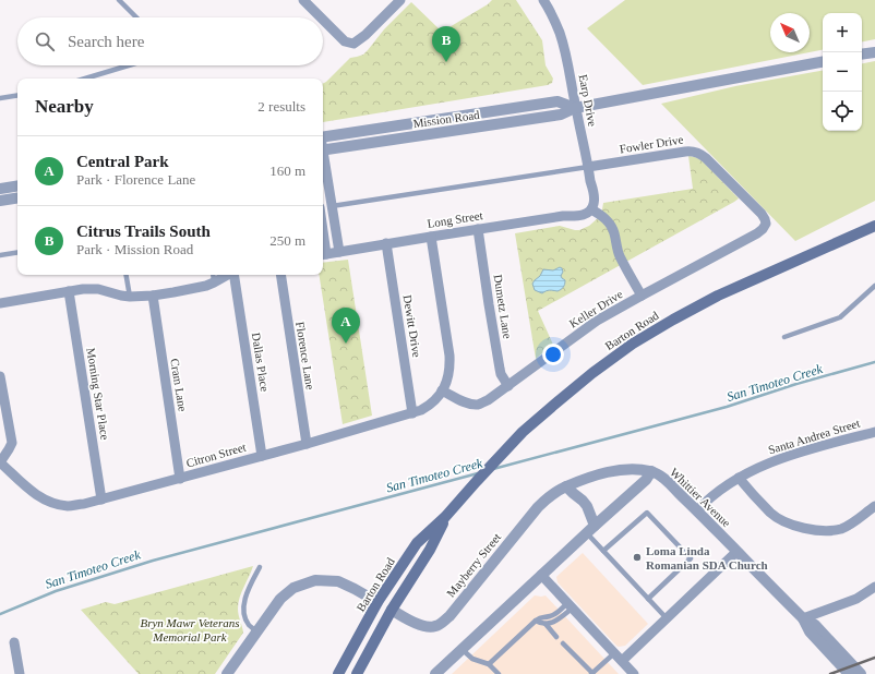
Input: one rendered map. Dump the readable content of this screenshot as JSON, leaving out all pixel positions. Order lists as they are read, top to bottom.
{
  "streets": {
    "main road": ["Barton Road"],
    "street": [
      "Earp Drive",
      "Mission Road",
      "Fowler Drive",
      "Long Street",
      "Dumetz Lane",
      "Keller Drive",
      "Dewitt Drive",
      "Florence Lane",
      "Dallas Place",
      "Cram Lane",
      "Morning Star Place",
      "Santa Andrea Street",
      "Citron Street",
      "Whittier Avenue",
      "Mayberry Street"
    ]
  },
  "crossings": [
    ["Earp Drive", "Mission Road"],
    ["Earp Drive", "Fowler Drive"],
    ["Earp Drive", "Long Street"],
    ["Fowler Drive", "Keller Drive"],
    ["Long Street", "Dumetz Lane"],
    ["Long Street", "Dewitt Drive"],
    ["Dumetz Lane", "Keller Drive"],
    ["Keller Drive", "Citron Street"],
    ["Dewitt Drive", "Citron Street"],
    ["Barton Road", "Mayberry Street"],
    ["Florence Lane", "Citron Street"],
    ["Dallas Place", "Citron Street"],
    ["Cram Lane", "Citron Street"],
    ["Morning Star Place", "Citron Street"],
    ["Santa Andrea Street", "Whittier Avenue"],
    ["Whittier Avenue", "Mayberry Street"]
  ],
  "water": ["San Timoteo Creek"],
  "parks": ["Bryn Mawr Veterans Memorial Park"],
  "places": ["Loma Linda Romanian SDA Church"],
  "north": "top left",
  "page": {
    "map_buttons": ["+", "−"],
    "search": "Search here",
    "pins": ["B", "A"],
    "heading": ["Nearby", "2 results"],
    "list": [
      {
        "mark": "A",
        "name": "Central Park",
        "note": "Park · Florence Lane",
        "value": "160 m"
      },
      {
        "mark": "B",
        "name": "Citrus Trails South",
        "note": "Park · Mission Road",
        "value": "250 m"
      }
    ]
  }
}
